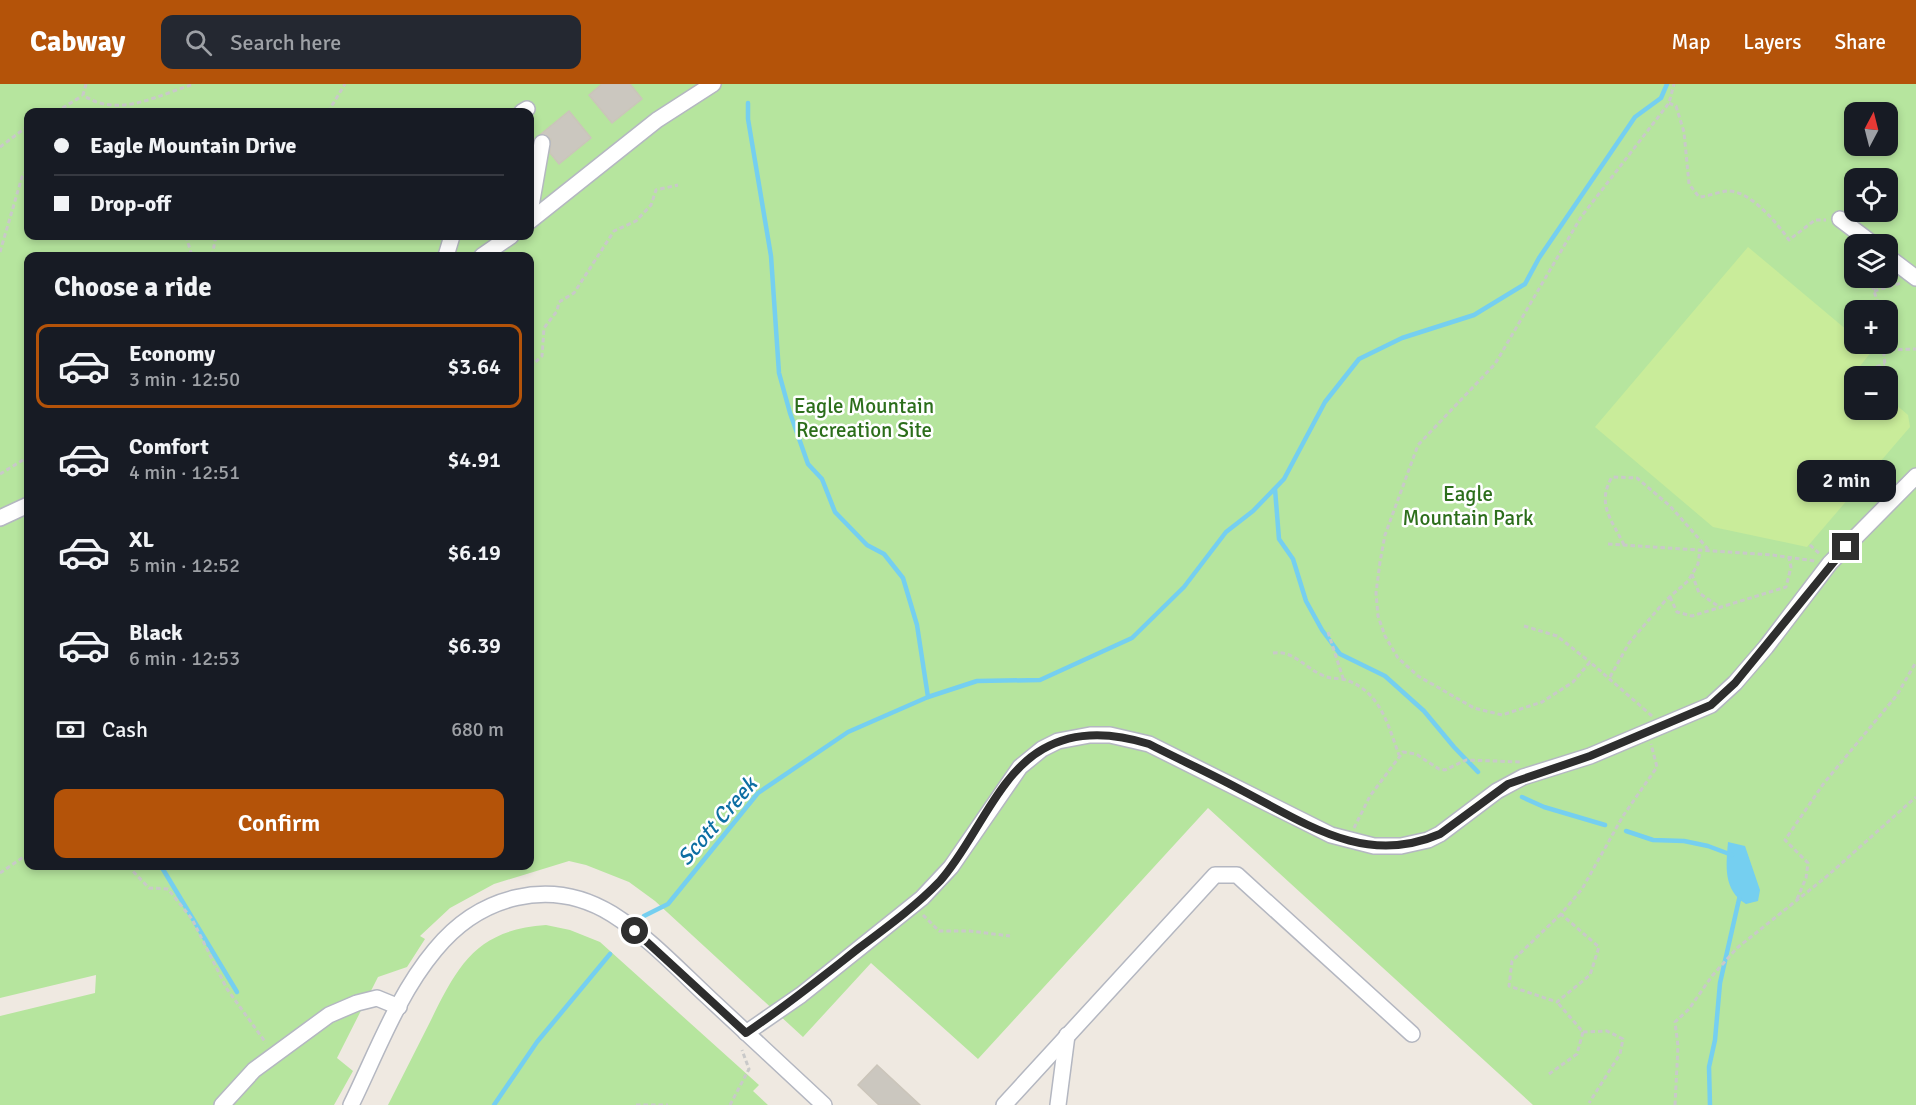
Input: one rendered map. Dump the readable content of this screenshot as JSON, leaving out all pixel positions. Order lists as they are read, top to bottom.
{
  "water": ["Scott Creek"],
  "parks": ["Eagle Mountain Recreation Site", "Eagle Mountain Park"],
  "north": "top",
  "page": {
    "header": "Cabway",
    "search": "Search here",
    "nav": ["Map", "Layers", "Share"],
    "map_buttons": ["+", "−"],
    "banner": ["Eagle Mountain Drive", "Drop-off"],
    "heading": "Choose a ride",
    "list": [
      {
        "name": "Economy",
        "note": "3 min · 12:50",
        "value": "$3.64"
      },
      {
        "name": "Comfort",
        "note": "4 min · 12:51",
        "value": "$4.91"
      },
      {
        "name": "XL",
        "note": "5 min · 12:52",
        "value": "$6.19"
      },
      {
        "name": "Black",
        "note": "6 min · 12:53",
        "value": "$6.39"
      }
    ],
    "bubble": "2 min",
    "pay": ["Cash", "680 m"],
    "buttons": "Confirm"
  }
}
